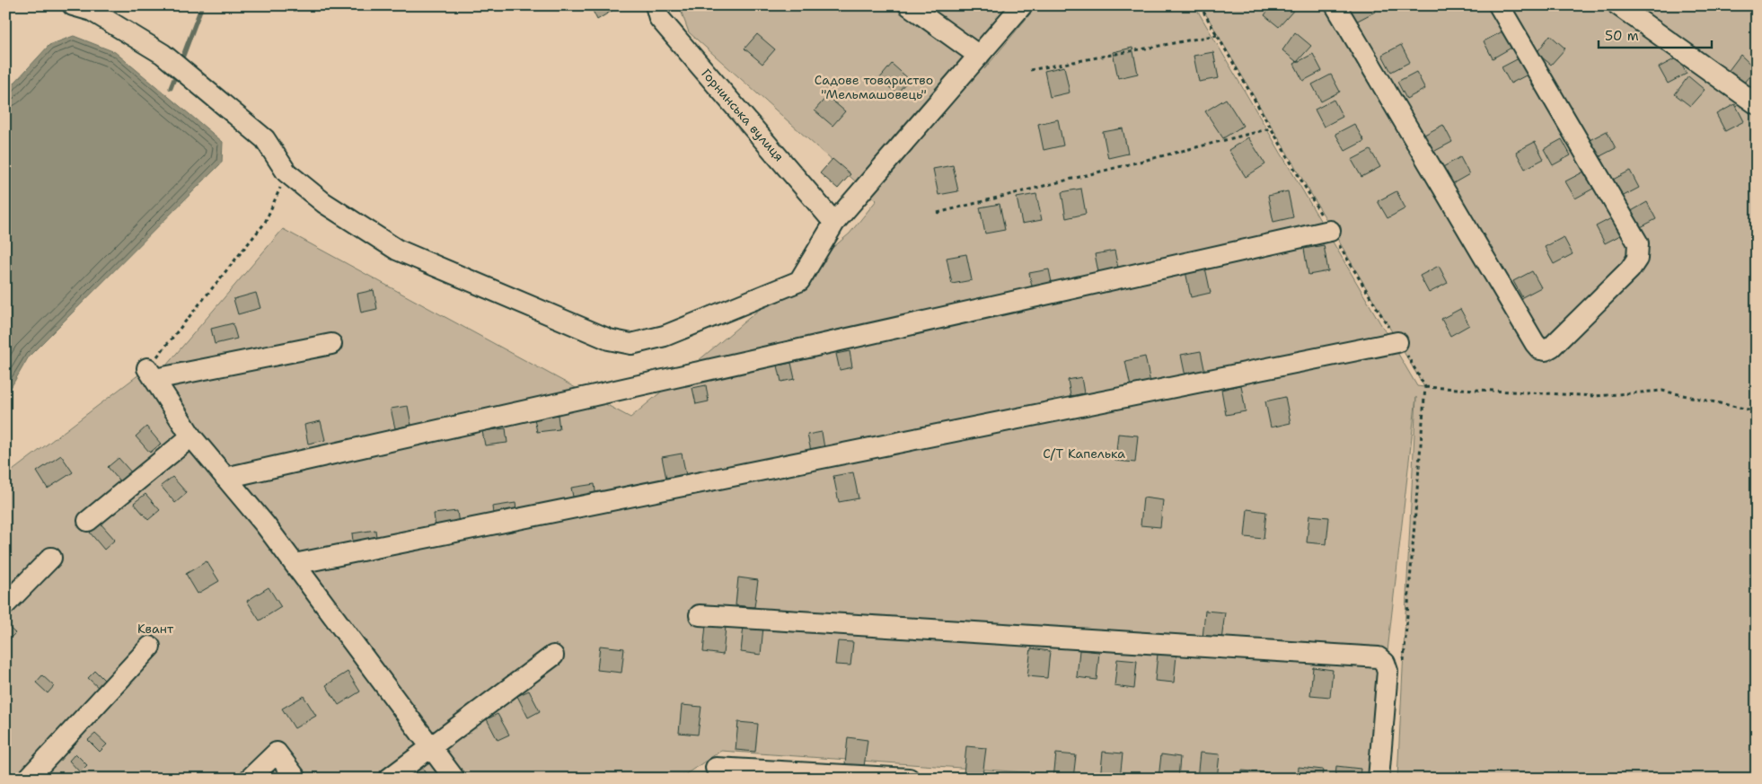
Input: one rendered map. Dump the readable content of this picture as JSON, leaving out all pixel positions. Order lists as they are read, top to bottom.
{
  "streets": {
    "street": ["Горнинська вулиця"]
  },
  "parks": ["Садове товариство \"Мельмашовець\"", "С/Т Капелька", "Квант"],
  "scale_bar": "50 m"
}
